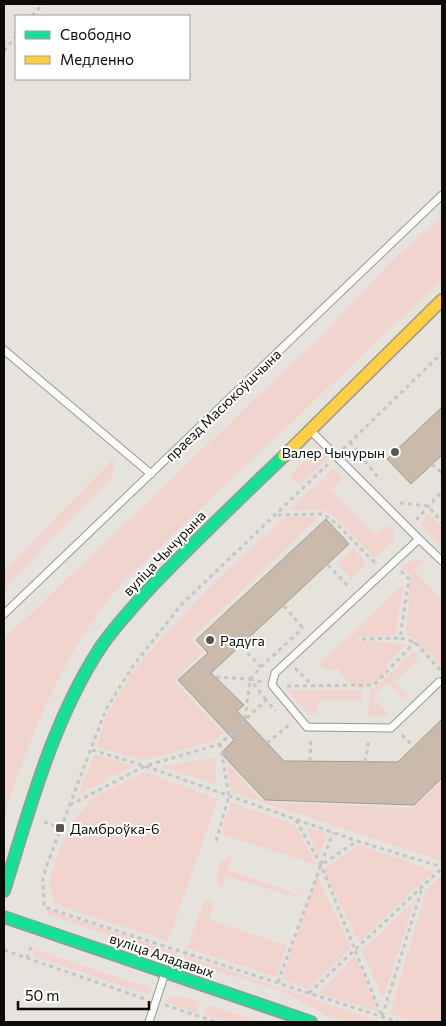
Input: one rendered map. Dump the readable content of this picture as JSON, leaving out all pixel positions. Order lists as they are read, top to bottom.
{
  "streets": {
    "main road": ["вуліца Чычурына", "вуліца Аладавых"],
    "lane": ["праезд Масюкоўшчына"]
  },
  "places": {
    "other": ["Валер Чычурын", "Радуга"],
    "transit": ["Дамброўка-6"]
  },
  "legend": ["Свободно", "Медленно"],
  "scale_bar": "50 m"
}
